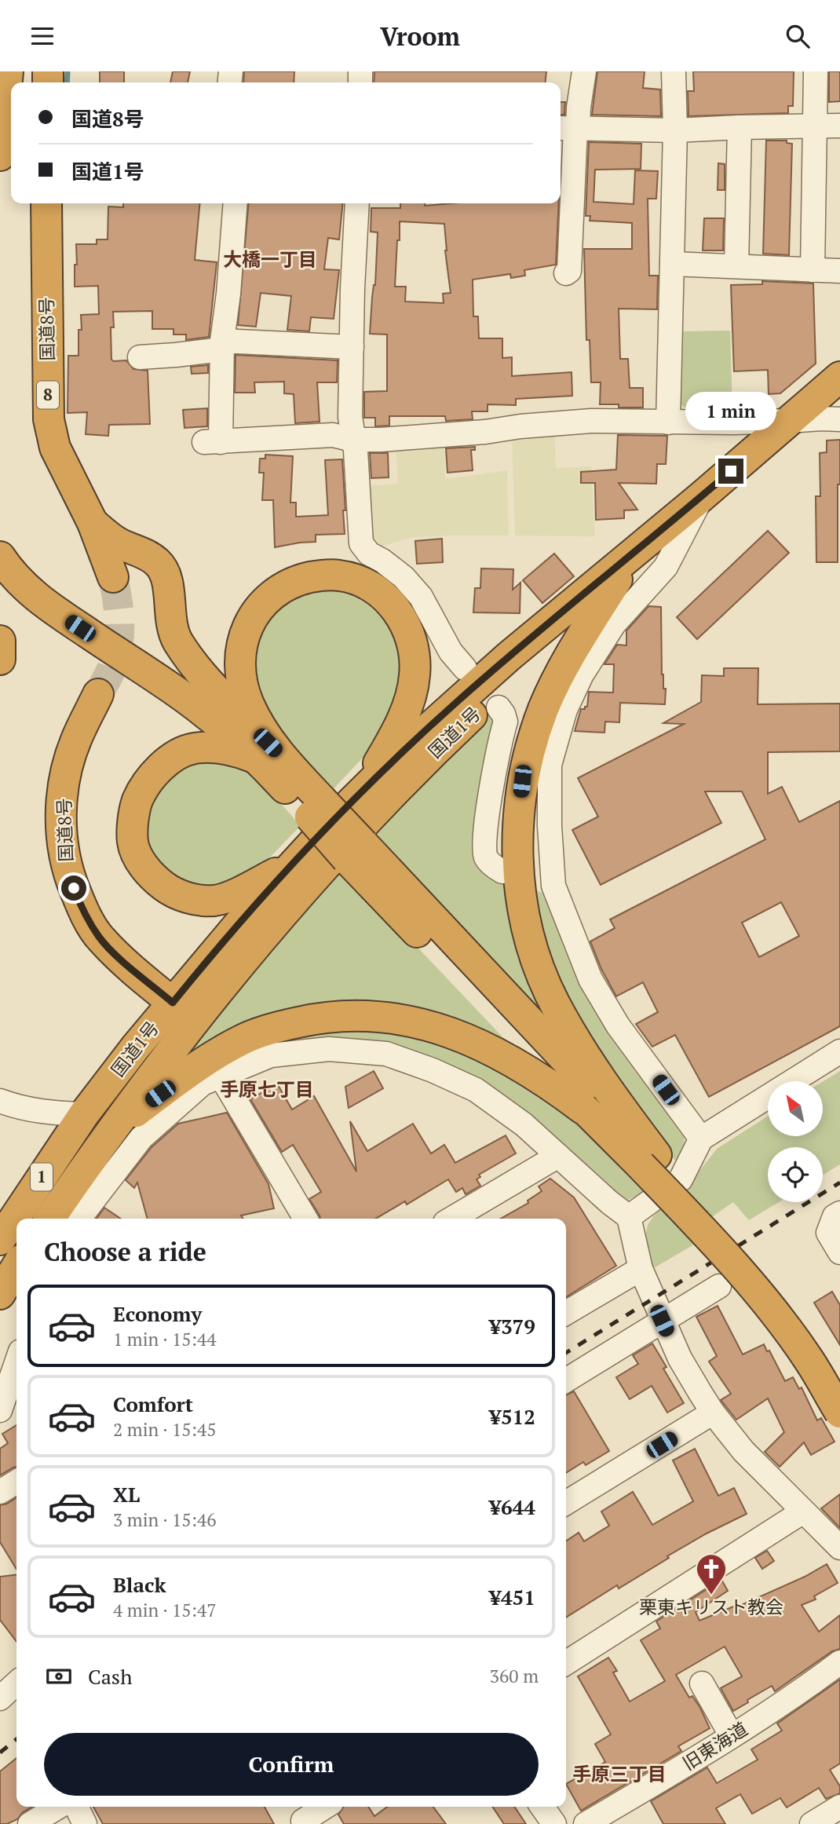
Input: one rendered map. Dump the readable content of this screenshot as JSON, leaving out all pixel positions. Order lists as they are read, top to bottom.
{
  "streets": {
    "highway": [
      "国道8号",
      "8",
      "国道1号",
      "1"
    ],
    "street": ["旧東海道"]
  },
  "crossings": [
    ["国道8号", "国道1号"]
  ],
  "districts": ["大橋一丁目", "手原七丁目", "手原三丁目"],
  "places": {
    "church": ["栗東キリスト教会"]
  },
  "north": "top left",
  "page": {
    "header": "Vroom",
    "banner": ["国道8号", "国道1号"],
    "bubble": "1 min",
    "heading": "Choose a ride",
    "list": [
      {
        "name": "Economy",
        "note": "1 min · 15:44",
        "value": "¥379"
      },
      {
        "name": "Comfort",
        "note": "2 min · 15:45",
        "value": "¥512"
      },
      {
        "name": "XL",
        "note": "3 min · 15:46",
        "value": "¥644"
      },
      {
        "name": "Black",
        "note": "4 min · 15:47",
        "value": "¥451"
      }
    ],
    "pay": ["Cash", "360 m"],
    "buttons": "Confirm"
  }
}
